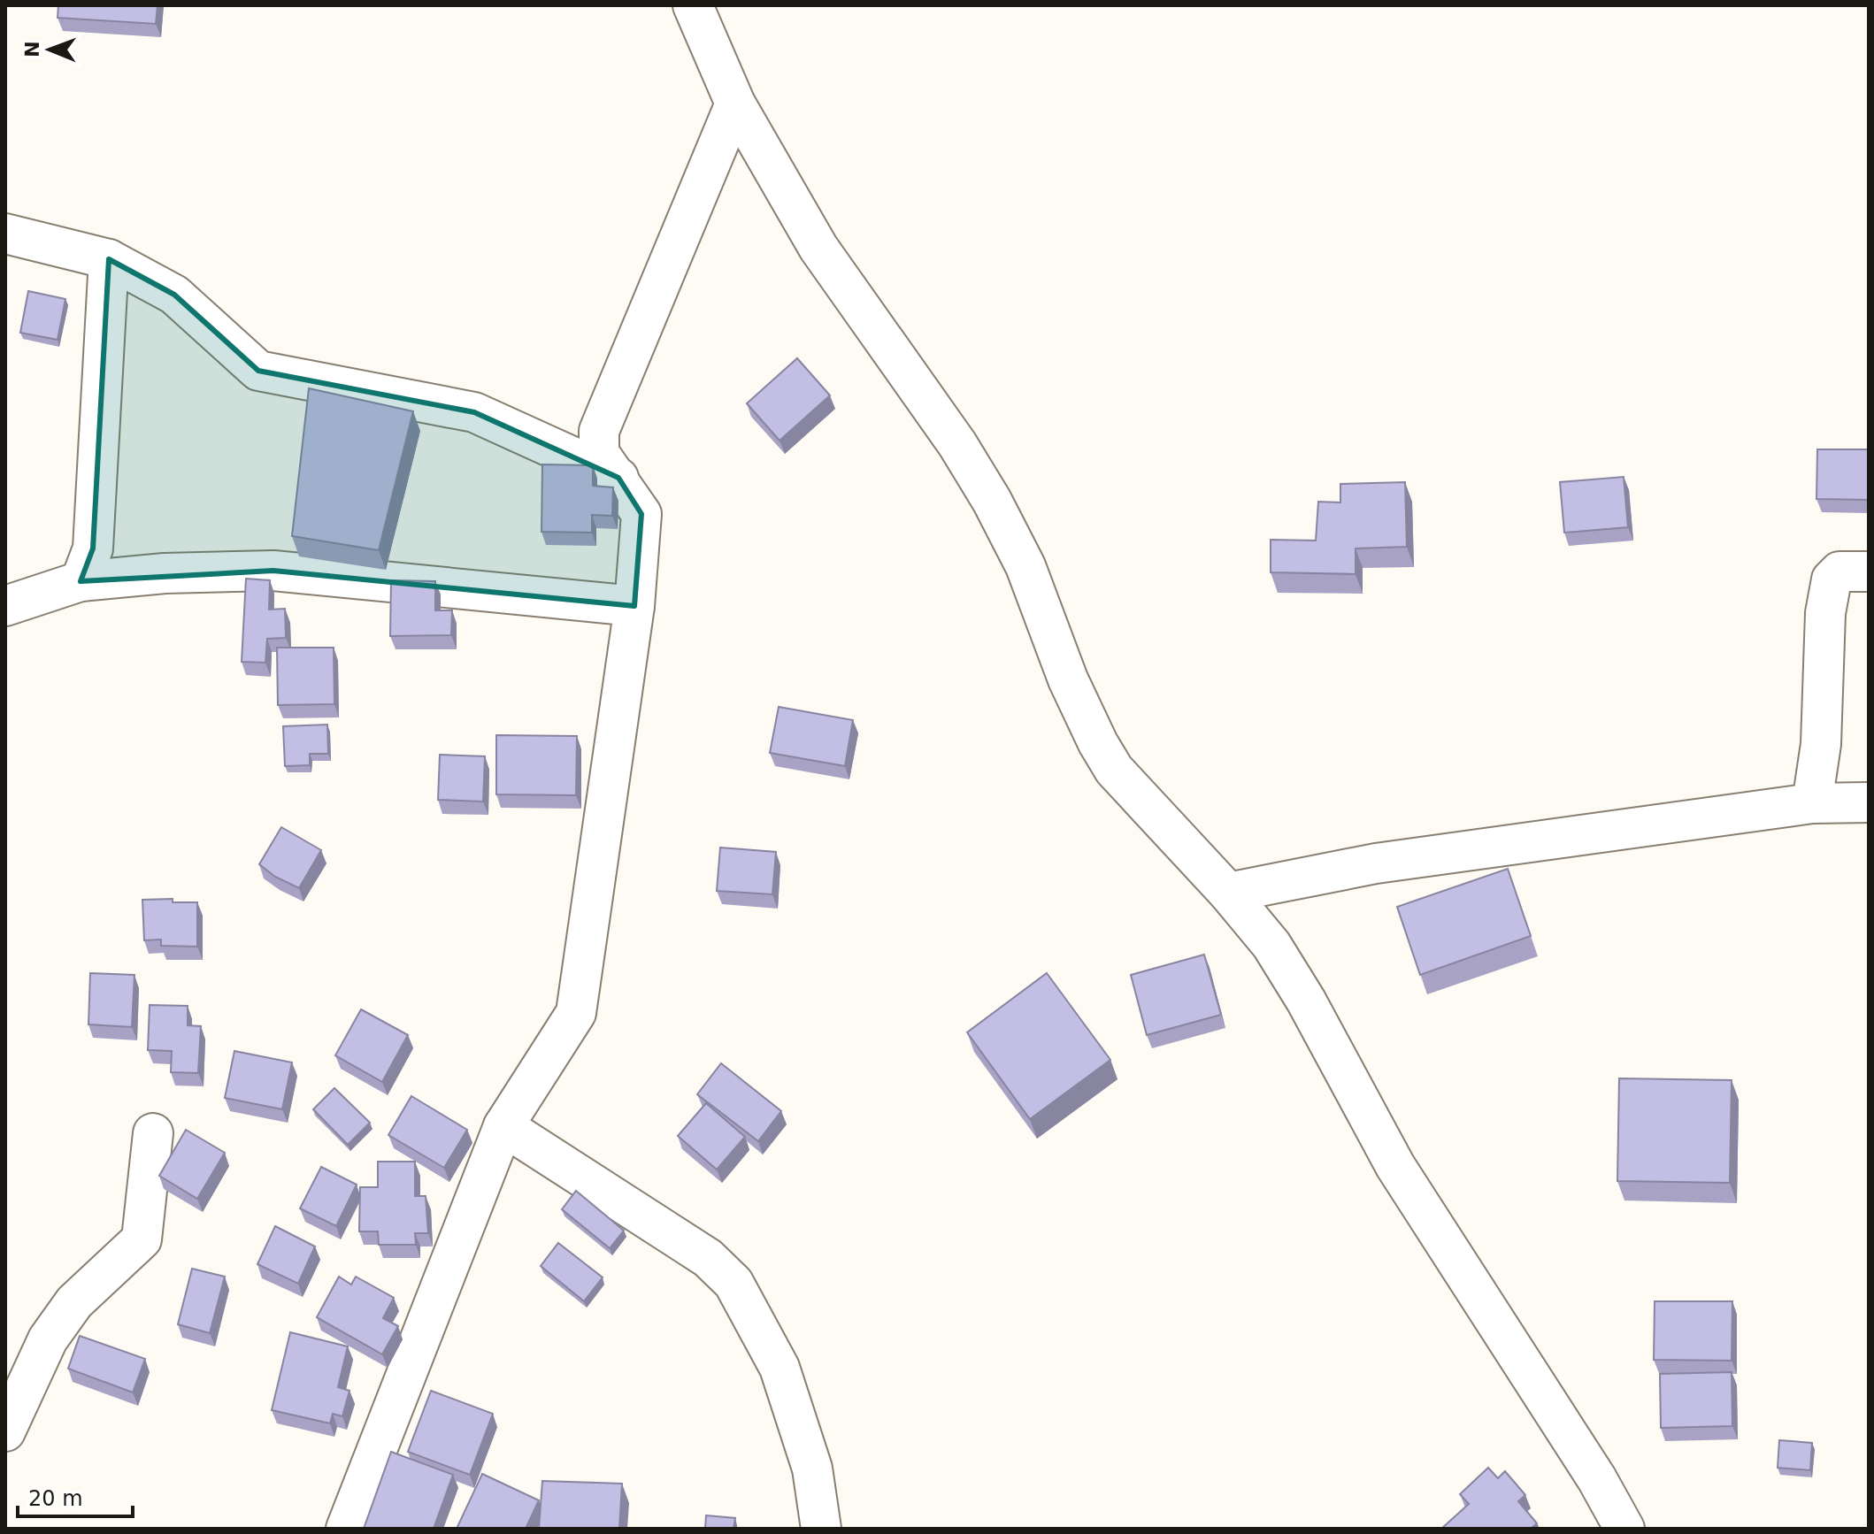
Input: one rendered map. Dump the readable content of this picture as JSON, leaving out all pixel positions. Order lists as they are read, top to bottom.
{
  "scale_bar": "20 m",
  "north": "left"
}
